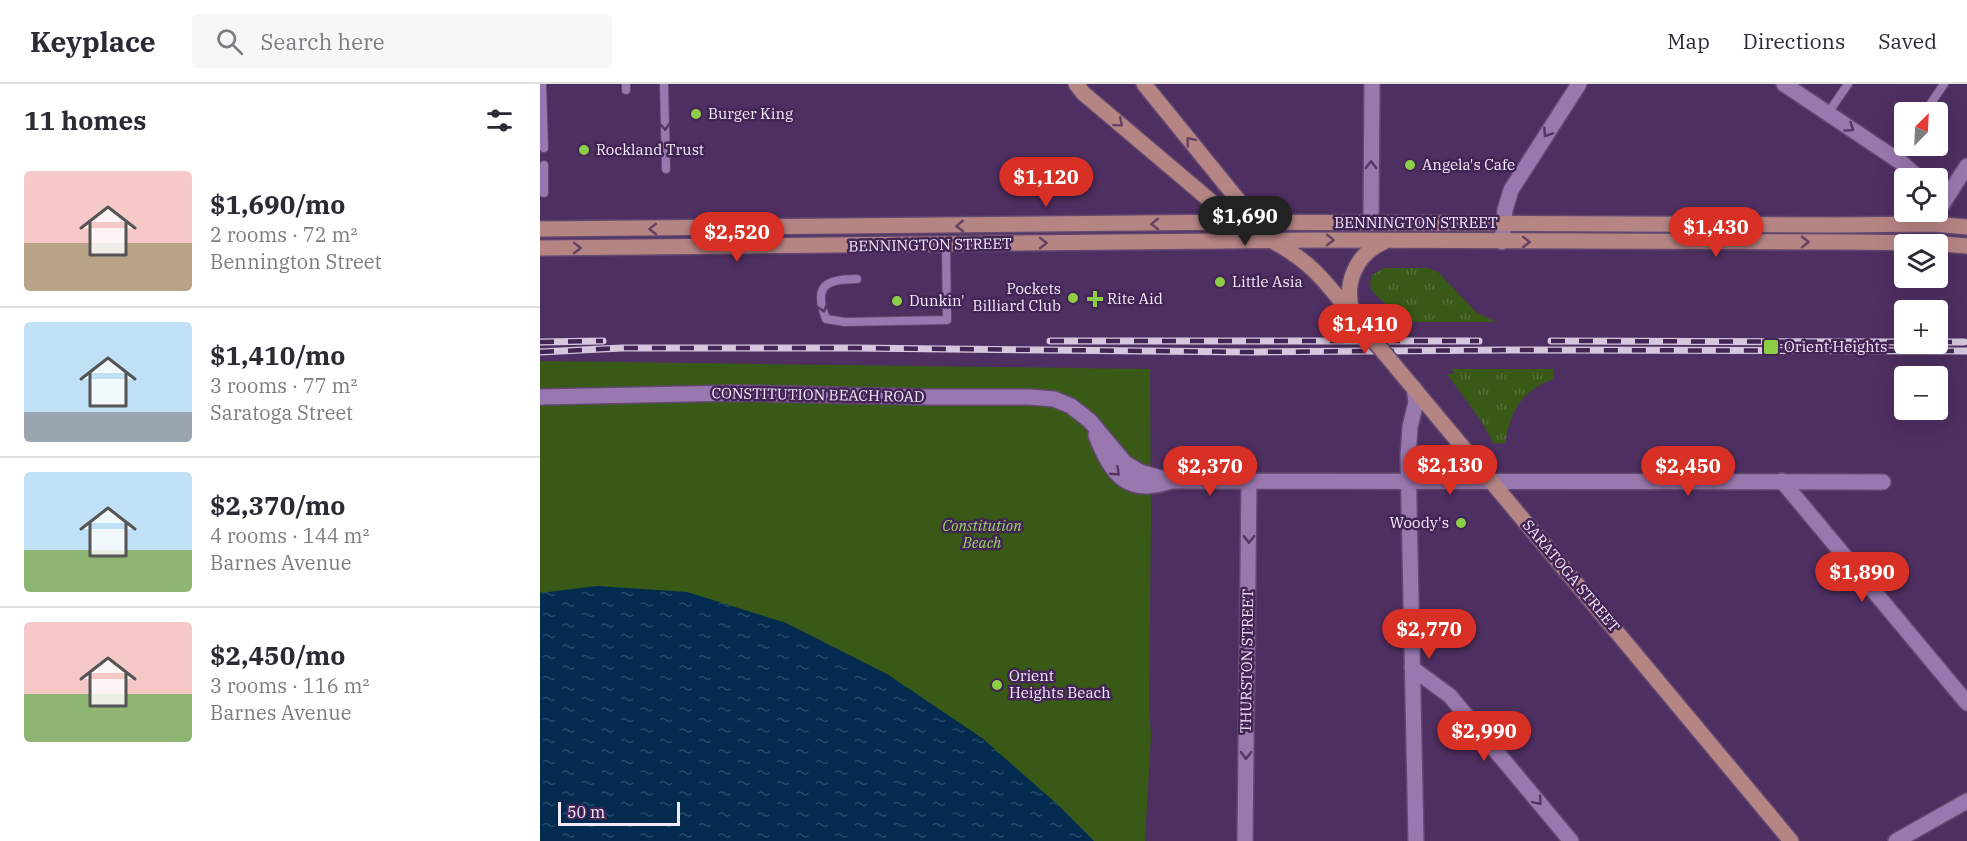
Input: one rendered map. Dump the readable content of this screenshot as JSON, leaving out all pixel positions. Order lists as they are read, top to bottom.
{
  "streets": {
    "main road": ["BENNINGTON STREET", "SARATOGA STREET"],
    "street": ["CONSTITUTION BEACH ROAD", "THURSTON STREET"]
  },
  "crossings": [
    ["BENNINGTON STREET", "SARATOGA STREET"],
    ["CONSTITUTION BEACH ROAD", "SARATOGA STREET"],
    ["CONSTITUTION BEACH ROAD", "THURSTON STREET"]
  ],
  "one_way": ["THURSTON STREET"],
  "parks": ["Constitution Beach"],
  "places": {
    "other": [
      "Burger King",
      "Rockland Trust",
      "Angela's Cafe",
      "Little Asia",
      "Pockets Billiard Club",
      "Dunkin'",
      "Woody's",
      "Orient Heights Beach"
    ],
    "health": ["Rite Aid"],
    "transit": ["Orient Heights"]
  },
  "scale_bar": "50 m",
  "north": "top right",
  "page": {
    "header": "Keyplace",
    "search": "Search here",
    "nav": ["Map", "Directions", "Saved"],
    "heading": "11 homes",
    "map_buttons": ["+", "−"],
    "list": [
      {
        "name": "$1,690/mo",
        "note": "2 rooms · 72 m² · Bennington Street"
      },
      {
        "name": "$1,410/mo",
        "note": "3 rooms · 77 m² · Saratoga Street"
      },
      {
        "name": "$2,370/mo",
        "note": "4 rooms · 144 m² · Barnes Avenue"
      },
      {
        "name": "$2,450/mo",
        "note": "3 rooms · 116 m² · Barnes Avenue"
      }
    ],
    "price": [
      "$1,120",
      "$1,690",
      "$1,430",
      "$2,520",
      "$1,410",
      "$2,130",
      "$2,370",
      "$2,450",
      "$1,890",
      "$2,770",
      "$2,990"
    ],
    "scale": "50 m"
  }
}
